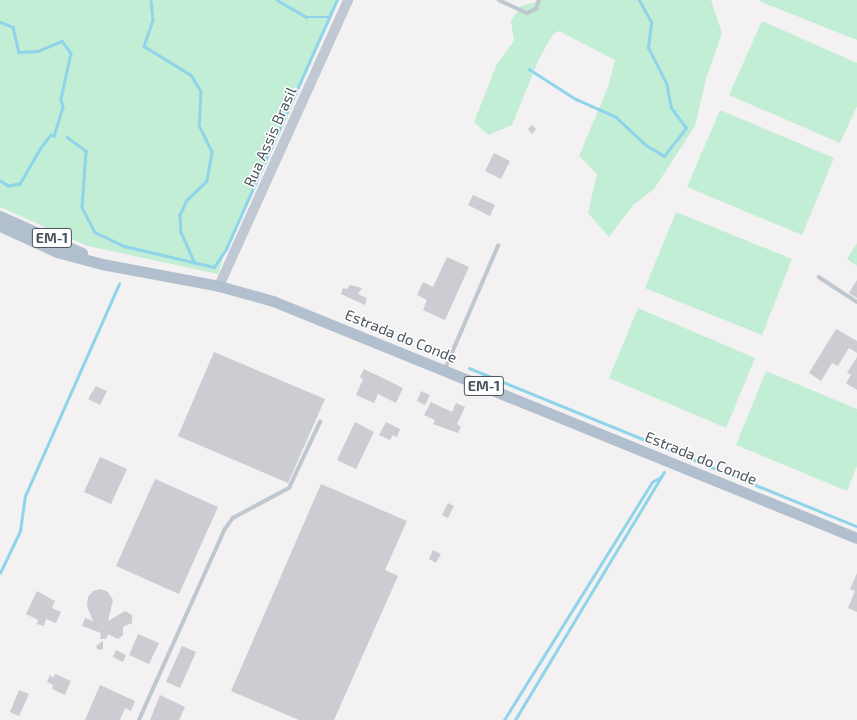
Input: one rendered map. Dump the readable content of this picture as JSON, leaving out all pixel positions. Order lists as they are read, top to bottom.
{
  "streets": {
    "main road": ["EM-1", "Estrada do Conde"],
    "street": ["Rua Assis Brasil"]
  },
  "crossings": [
    ["Rua Assis Brasil", "Estrada do Conde"]
  ]
}
